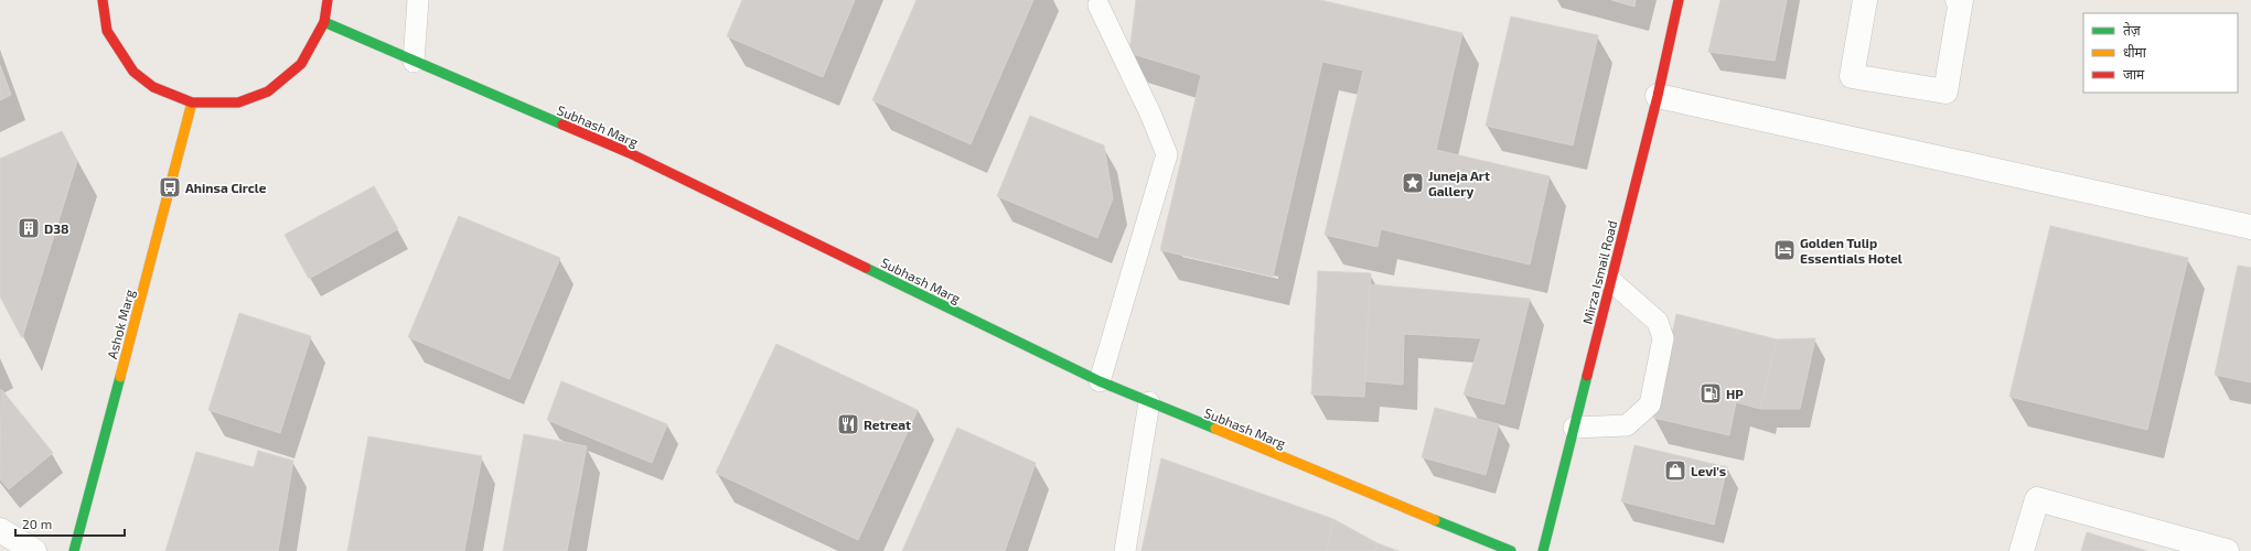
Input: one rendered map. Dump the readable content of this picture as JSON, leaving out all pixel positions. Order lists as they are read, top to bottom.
{
  "streets": {
    "main road": ["Subhash Marg", "Mirza Ismail Road", "Ashok Marg"]
  },
  "places": {
    "place": ["Juneja Art Gallery"],
    "bus stop": ["Ahinsa Circle"],
    "building": ["D38"],
    "hotel": ["Golden Tulip Essentials Hotel"],
    "fuel station": ["HP"],
    "restaurant": ["Retreat"],
    "shop": ["Levi's"]
  },
  "legend": ["तेज़", "धीमा", "जाम"],
  "scale_bar": "20 m"
}
